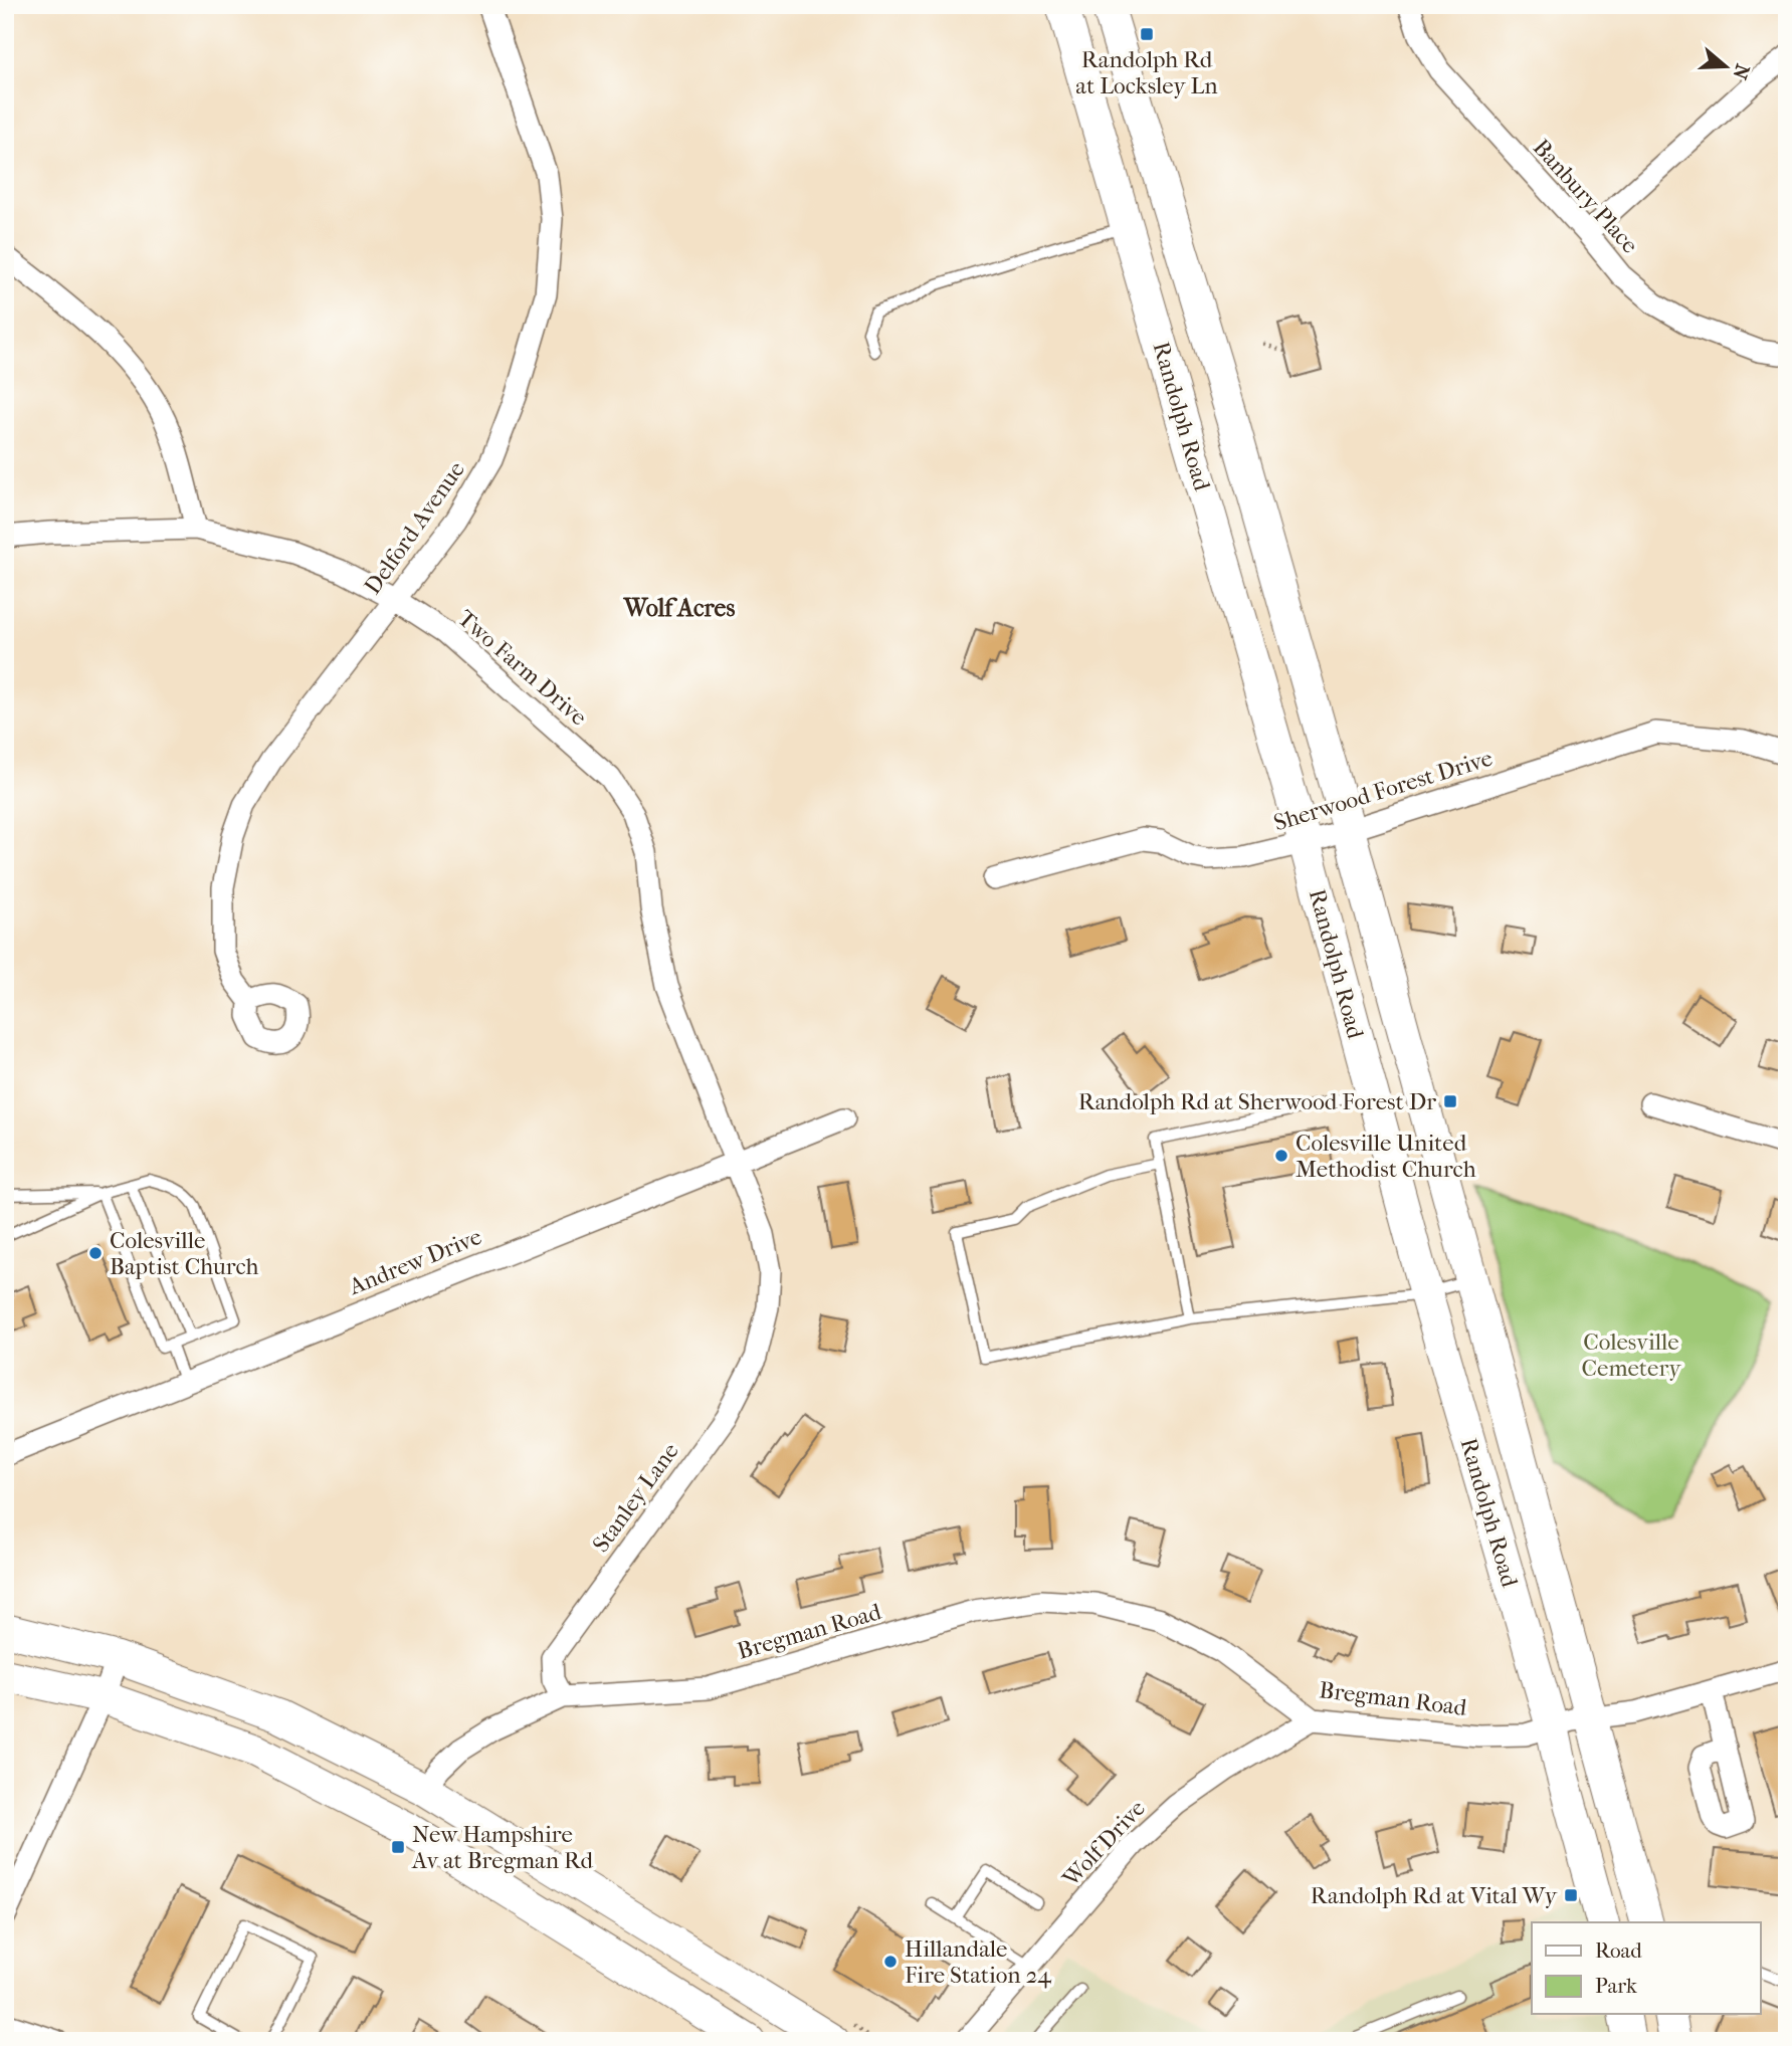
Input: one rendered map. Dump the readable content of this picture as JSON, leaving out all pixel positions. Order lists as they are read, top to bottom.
{
  "streets": {
    "main road": ["Randolph Road"],
    "street": [
      "Banbury Place",
      "Delford Avenue",
      "Two Farm Drive",
      "Sherwood Forest Drive",
      "Andrew Drive",
      "Stanley Lane",
      "Bregman Road",
      "Wolf Drive"
    ]
  },
  "crossings": [
    ["Randolph Road", "Sherwood Forest Drive"],
    ["Randolph Road", "Bregman Road"],
    ["Delford Avenue", "Two Farm Drive"],
    ["Two Farm Drive", "Andrew Drive"],
    ["Two Farm Drive", "Stanley Lane"],
    ["Andrew Drive", "Stanley Lane"],
    ["Stanley Lane", "Bregman Road"],
    ["Bregman Road", "Wolf Drive"]
  ],
  "districts": ["Wolf Acres"],
  "parks": ["Colesville Cemetery"],
  "places": {
    "transit": [
      "Randolph Rd at Locksley Ln",
      "Randolph Rd at Sherwood Forest Dr",
      "New Hampshire Av at Bregman Rd",
      "Randolph Rd at Vital Wy"
    ],
    "other": ["Colesville United Methodist Church", "Colesville Baptist Church", "Hillandale Fire Station 24"]
  },
  "legend": ["Road", "Park"],
  "north": "right"
}
